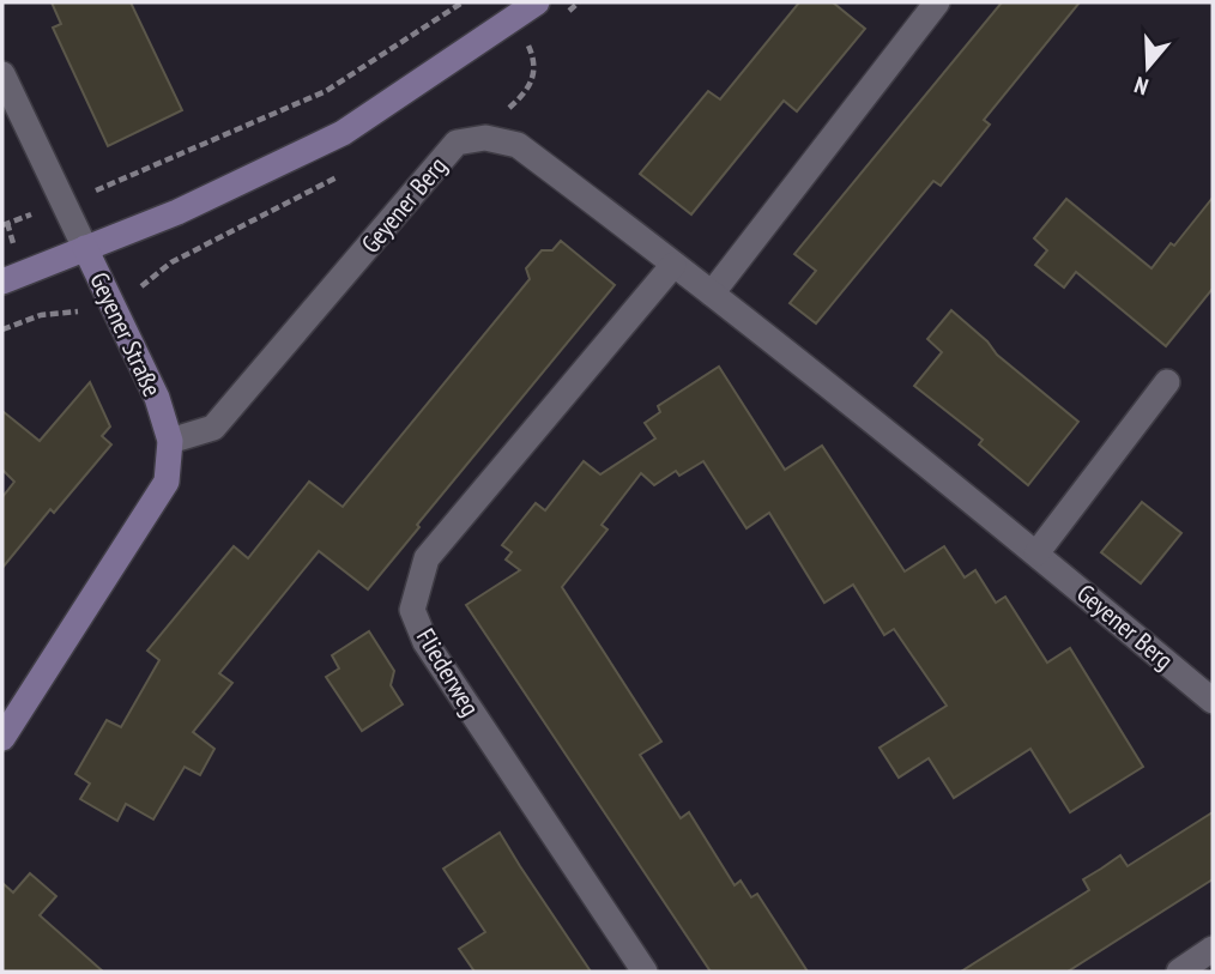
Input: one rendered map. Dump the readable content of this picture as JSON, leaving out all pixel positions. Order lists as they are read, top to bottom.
{
  "streets": {
    "street": ["Geyener Berg", "Geyener Straße", "Fliederweg"]
  },
  "crossings": [
    ["Geyener Berg", "Geyener Straße"],
    ["Geyener Berg", "Fliederweg"]
  ],
  "north": "bottom"
}
